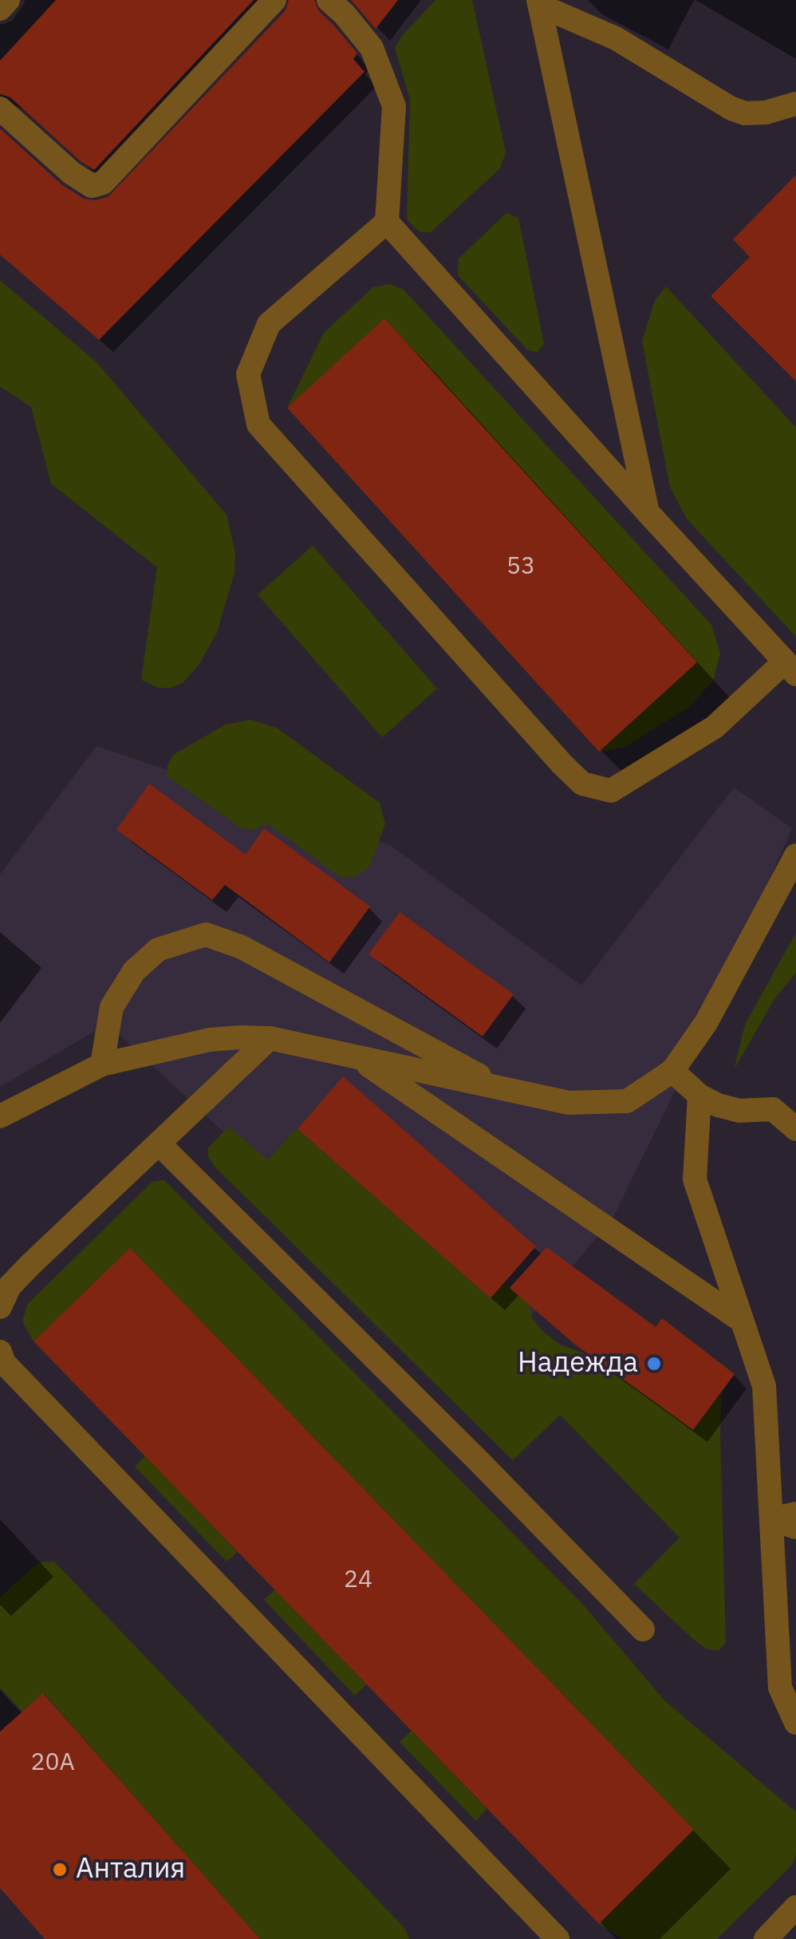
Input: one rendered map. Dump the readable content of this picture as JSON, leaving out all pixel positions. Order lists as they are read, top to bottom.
{
  "places": ["Надежда", "Анталия"],
  "house_numbers": ["53", "24", "20А"]
}
